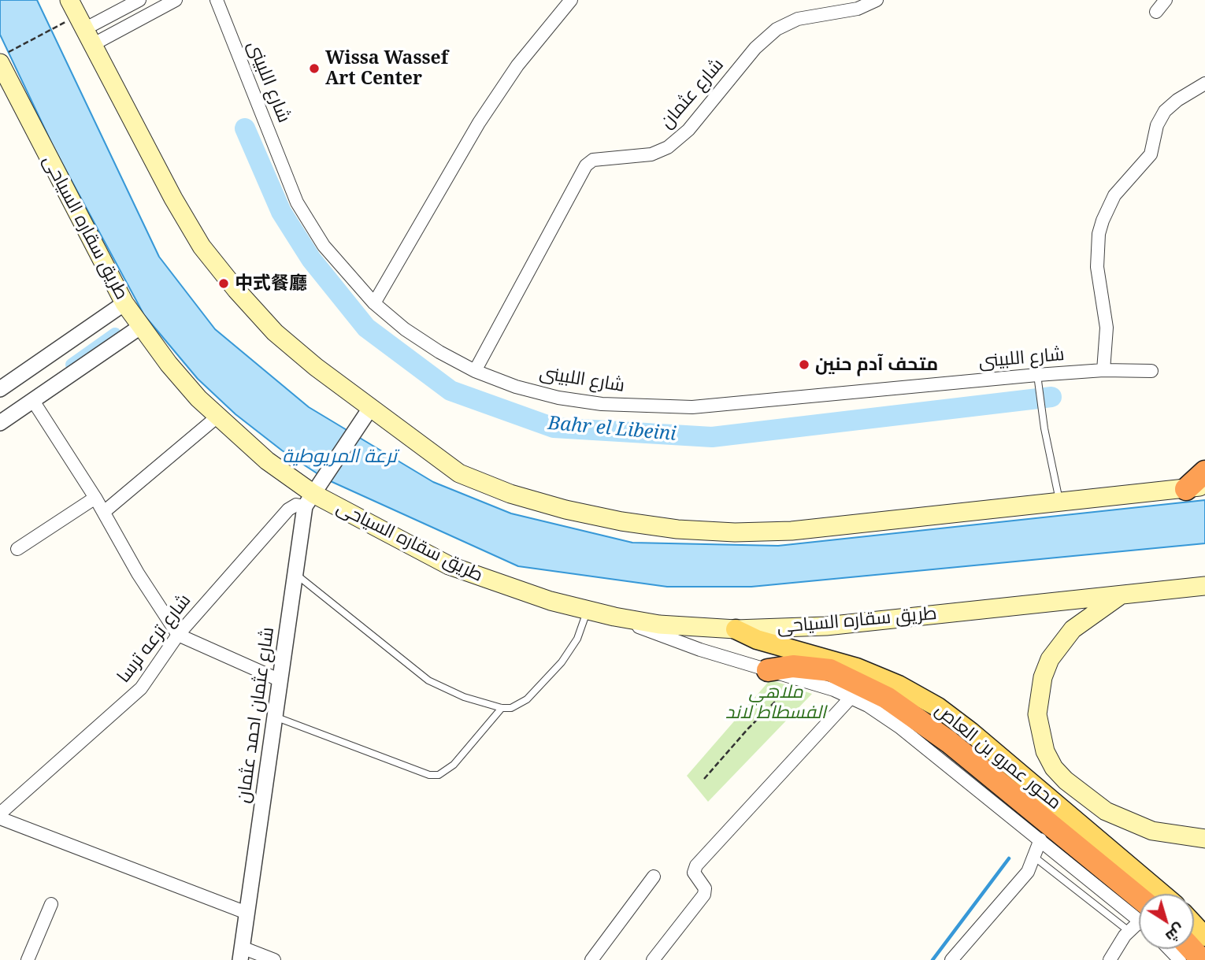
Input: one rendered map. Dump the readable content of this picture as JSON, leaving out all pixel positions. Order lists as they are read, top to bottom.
{
  "streets": {
    "main road": ["طريق سقاره السياحى", "محور عمرو بن العاص"],
    "street": [
      "شارع اللبينى",
      "شارع عثمان",
      "شارع ترعه ترسا",
      "شارع عثمان احمد عثمان"
    ]
  },
  "crossings": [
    ["شارع اللبينى", "شارع عثمان"],
    ["طريق سقاره السياحى", "شارع ترعه ترسا"],
    ["طريق سقاره السياحى", "شارع عثمان احمد عثمان"],
    ["طريق سقاره السياحى", "محور عمرو بن العاص"],
    ["شارع ترعه ترسا", "شارع عثمان احمد عثمان"]
  ],
  "water": ["Bahr el Libeini", "ترعة المريوطية"],
  "parks": ["ملاهي الفسطاط لاند"],
  "places": ["Wissa Wassef Art Center", "中式餐廳", "متحف آدم حنين"],
  "north": "bottom right"
}
